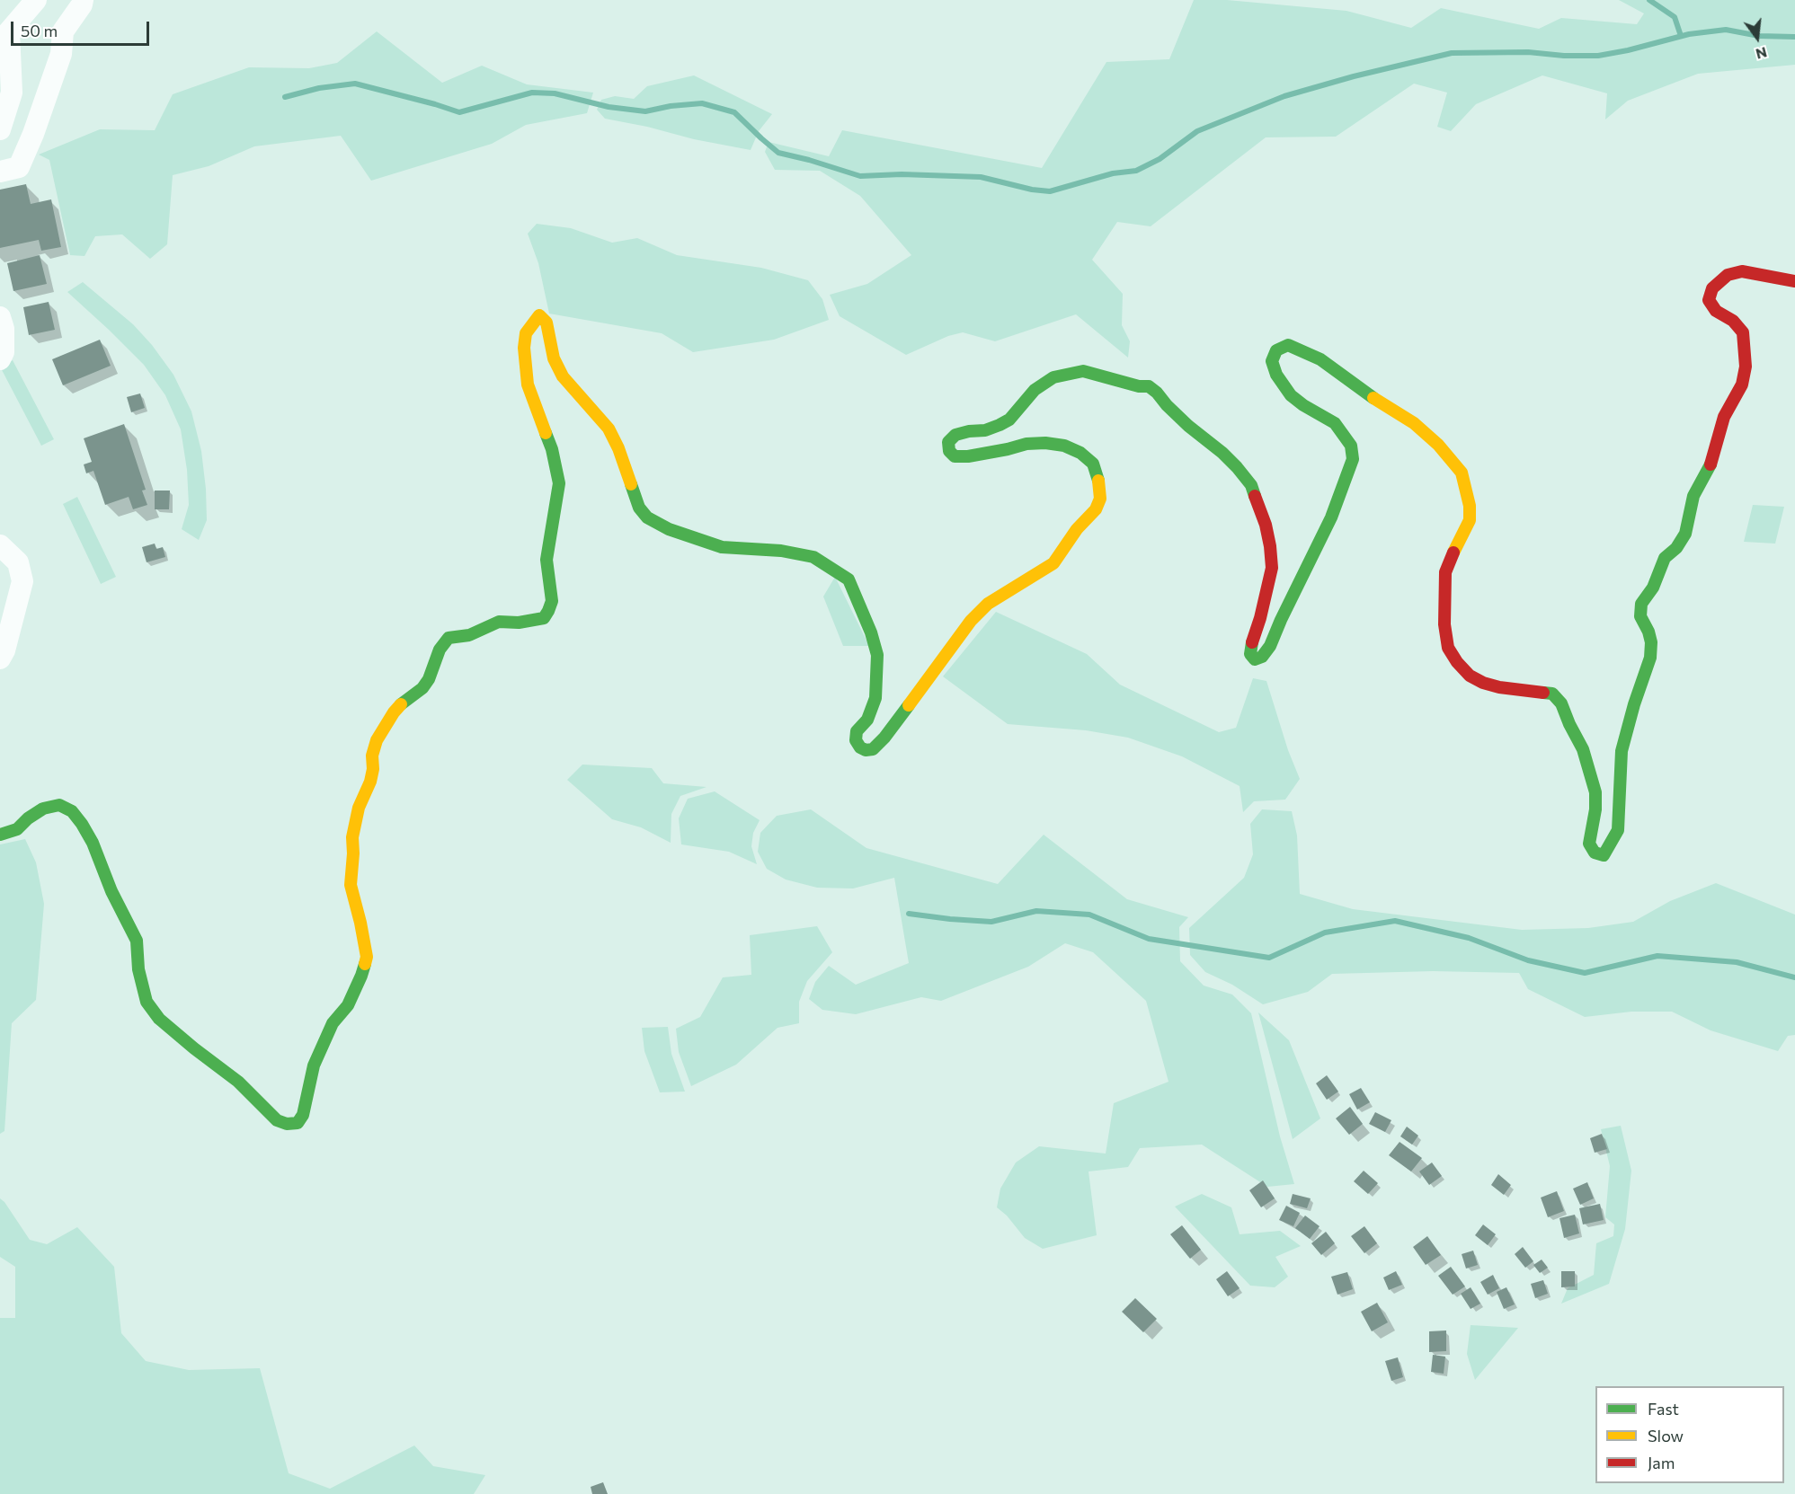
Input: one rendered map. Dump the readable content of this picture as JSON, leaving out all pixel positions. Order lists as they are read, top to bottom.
{
  "legend": ["Fast", "Slow", "Jam"],
  "scale_bar": "50 m",
  "north": "bottom"
}
